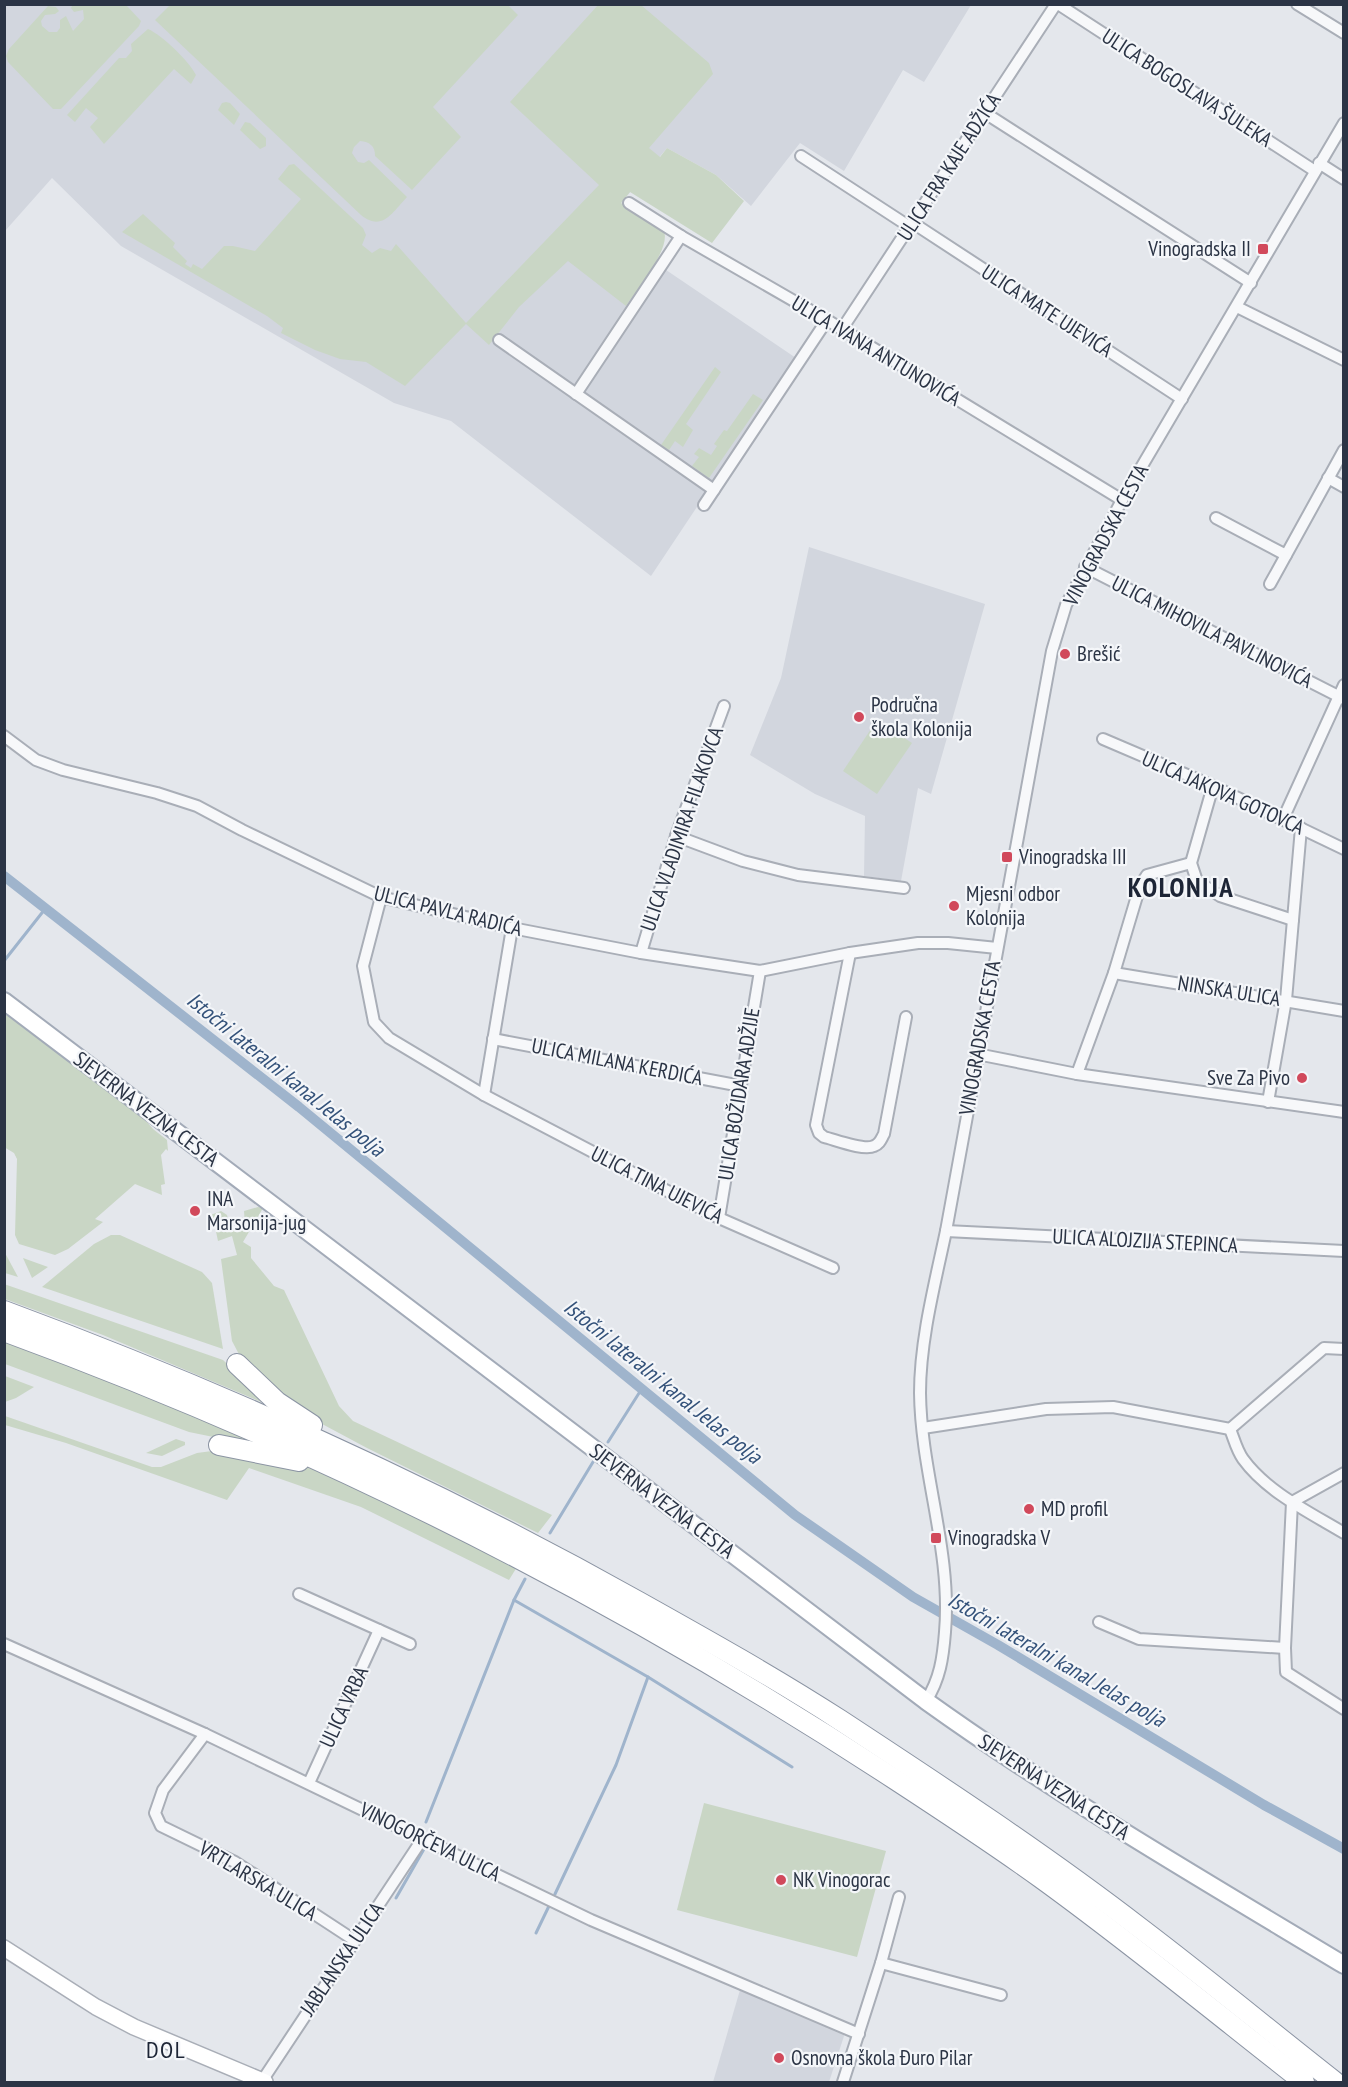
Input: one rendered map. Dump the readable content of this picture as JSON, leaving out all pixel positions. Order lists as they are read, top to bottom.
{
  "streets": {
    "main road": ["SJEVERNA VEZNA CESTA"],
    "street": [
      "ULICA BOGOSLAVA ŠULEKA",
      "ULICA FRA KAJE ADŽIĆA",
      "ULICA MATE UJEVIĆA",
      "ULICA IVANA ANTUNOVIĆA",
      "VINOGRADSKA CESTA",
      "ULICA MIHOVILA PAVLINOVIĆA",
      "ULICA JAKOVA GOTOVCA",
      "ULICA VLADIMIRA FILAKOVCA",
      "ULICA PAVLA RADIĆA",
      "NINSKA ULICA",
      "ULICA MILANA KERDIĆA",
      "ULICA BOŽIDARA ADŽIJE",
      "ULICA TINA UJEVIĆA",
      "ULICA ALOJZIJA STEPINCA",
      "ULICA VRBA",
      "VINOGORČEVA ULICA",
      "VRTLARSKA ULICA",
      "JABLANSKA ULICA"
    ]
  },
  "crossings": [
    ["ULICA BOGOSLAVA ŠULEKA", "ULICA FRA KAJE ADŽIĆA"],
    ["ULICA BOGOSLAVA ŠULEKA", "VINOGRADSKA CESTA"],
    ["ULICA FRA KAJE ADŽIĆA", "ULICA MATE UJEVIĆA"],
    ["ULICA FRA KAJE ADŽIĆA", "ULICA IVANA ANTUNOVIĆA"],
    ["ULICA MATE UJEVIĆA", "VINOGRADSKA CESTA"],
    ["ULICA IVANA ANTUNOVIĆA", "VINOGRADSKA CESTA"],
    ["VINOGRADSKA CESTA", "ULICA MIHOVILA PAVLINOVIĆA"],
    ["VINOGRADSKA CESTA", "ULICA PAVLA RADIĆA"],
    ["VINOGRADSKA CESTA", "SJEVERNA VEZNA CESTA"],
    ["VINOGRADSKA CESTA", "ULICA ALOJZIJA STEPINCA"],
    ["ULICA MIHOVILA PAVLINOVIĆA", "ULICA JAKOVA GOTOVCA"],
    ["ULICA VLADIMIRA FILAKOVCA", "ULICA PAVLA RADIĆA"],
    ["ULICA PAVLA RADIĆA", "ULICA BOŽIDARA ADŽIJE"],
    ["ULICA PAVLA RADIĆA", "ULICA TINA UJEVIĆA"],
    ["ULICA MILANA KERDIĆA", "ULICA BOŽIDARA ADŽIJE"],
    ["ULICA BOŽIDARA ADŽIJE", "ULICA TINA UJEVIĆA"],
    ["ULICA VRBA", "VINOGORČEVA ULICA"],
    ["VINOGORČEVA ULICA", "VRTLARSKA ULICA"],
    ["VINOGORČEVA ULICA", "JABLANSKA ULICA"],
    ["VRTLARSKA ULICA", "JABLANSKA ULICA"]
  ],
  "districts": ["KOLONIJA", "DOL"],
  "water": ["Istočni lateralni kanal Jelas polja"],
  "places": {
    "transit": ["Vinogradska II", "Vinogradska III", "Vinogradska V"],
    "other": [
      "Brešić",
      "Područna škola Kolonija",
      "Mjesni odbor Kolonija",
      "Sve Za Pivo",
      "INA Marsonija-jug",
      "MD profil",
      "NK Vinogorac",
      "Osnovna škola Đuro Pilar"
    ]
  }
}
